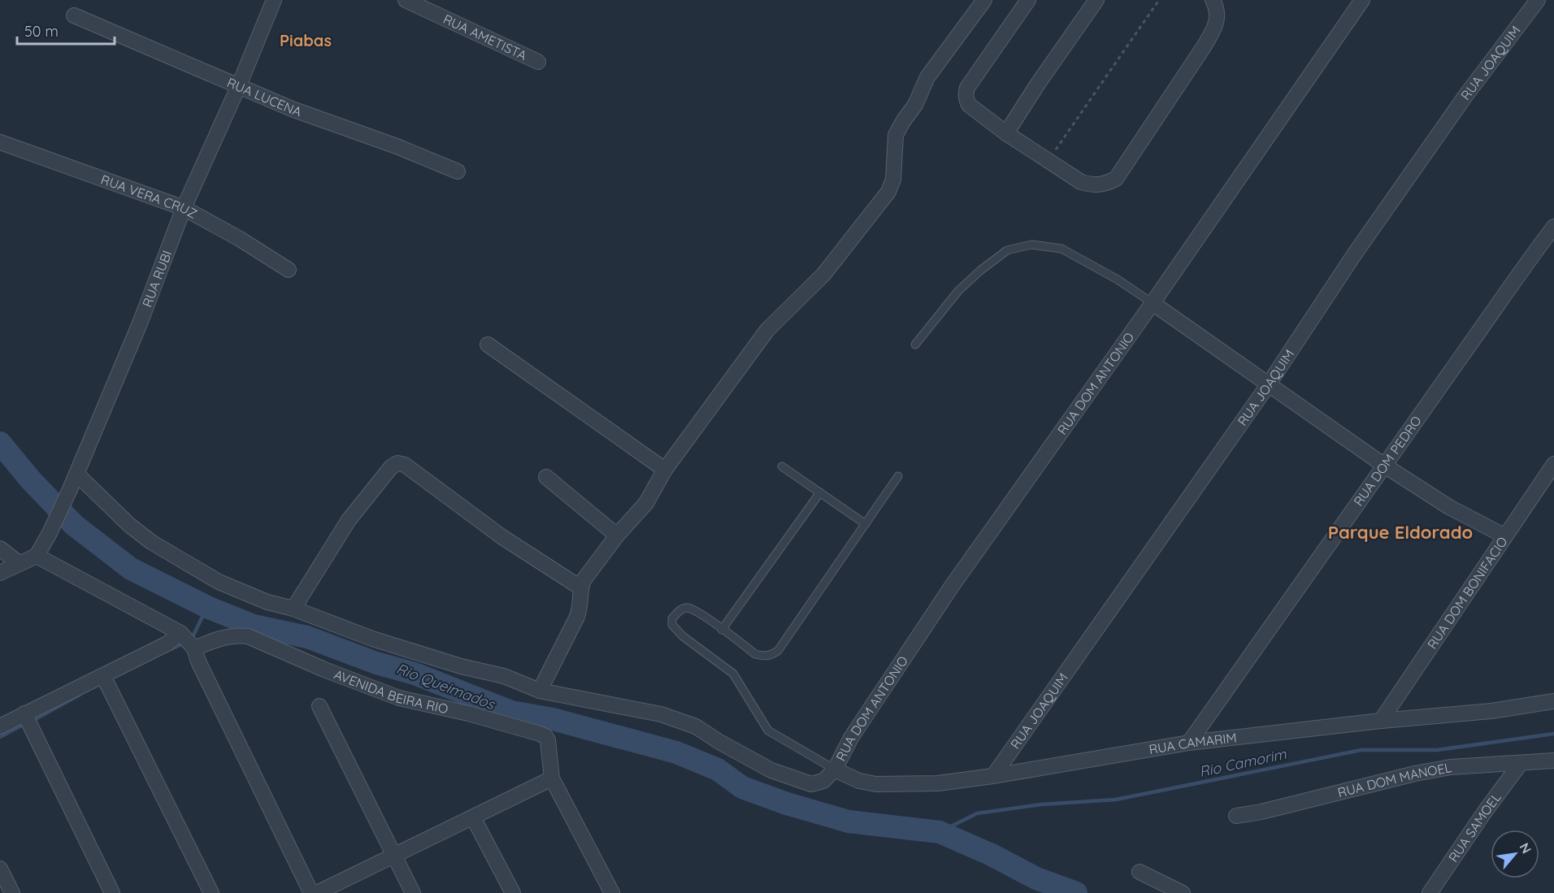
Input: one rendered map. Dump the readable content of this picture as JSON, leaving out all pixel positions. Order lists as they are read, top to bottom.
{
  "streets": {
    "street": [
      "RUA AMETISTA",
      "RUA JOAQUIM",
      "RUA LUCENA",
      "RUA VERA CRUZ",
      "RUA RUBI",
      "RUA DOM ANTONIO",
      "RUA DOM PEDRO",
      "RUA DOM BONIFACIO",
      "AVENIDA BEIRA RIO",
      "RUA CAMARIM",
      "RUA DOM MANOEL",
      "RUA SAMOEL"
    ]
  },
  "crossings": [
    ["RUA JOAQUIM", "RUA CAMARIM"],
    ["RUA LUCENA", "RUA RUBI"],
    ["RUA VERA CRUZ", "RUA RUBI"],
    ["RUA DOM ANTONIO", "RUA CAMARIM"],
    ["RUA DOM PEDRO", "RUA CAMARIM"],
    ["RUA DOM BONIFACIO", "RUA CAMARIM"],
    ["RUA DOM MANOEL", "RUA SAMOEL"]
  ],
  "districts": ["Piabas", "Parque Eldorado"],
  "water": ["Rio Queimados", "Rio Camorim"],
  "scale_bar": "50 m",
  "north": "top right"
}
